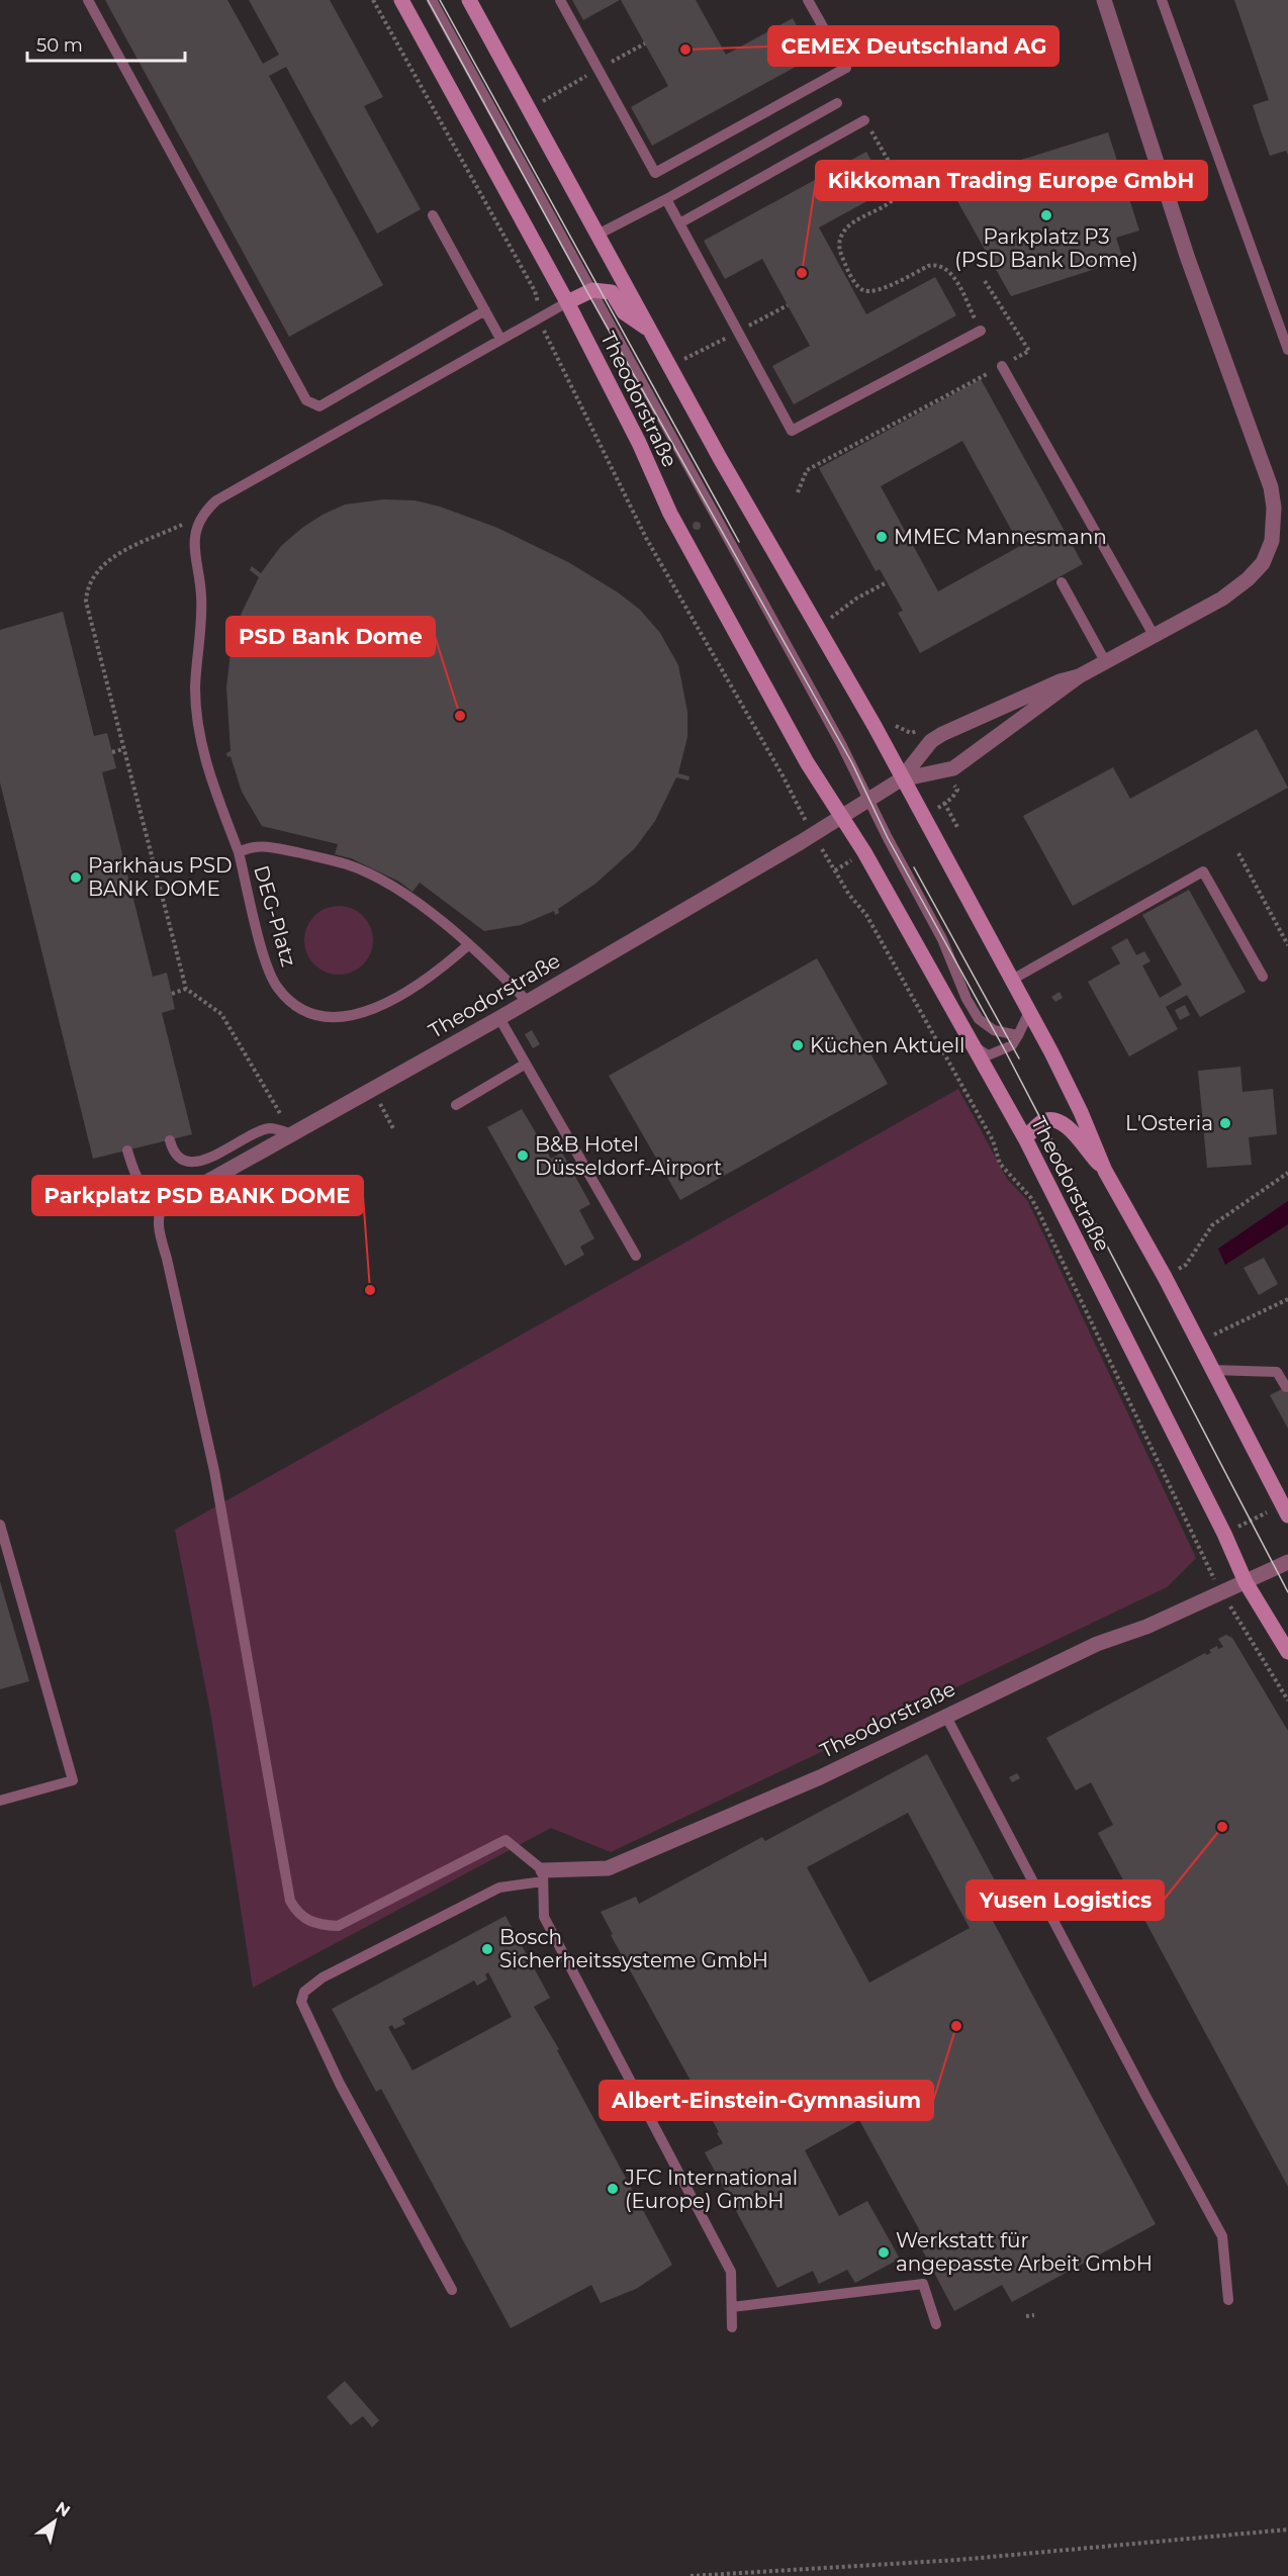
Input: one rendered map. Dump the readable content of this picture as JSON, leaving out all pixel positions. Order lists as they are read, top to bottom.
{
  "streets": {
    "main road": ["Theodorstraße"],
    "lane": ["DEG-Platz"]
  },
  "crossings": [
    ["Theodorstraße", "DEG-Platz"]
  ],
  "places": [
    "CEMEX Deutschland AG",
    "Parkplatz P3 (PSD Bank Dome)",
    "Kikkoman Trading Europe GmbH",
    "MMEC Mannesmann",
    "PSD Bank Dome",
    "Parkhaus PSD BANK DOME",
    "Küchen Aktuell",
    "L'Osteria",
    "B&B Hotel Düsseldorf-Airport",
    "Parkplatz PSD BANK DOME",
    "Yusen Logistics",
    "Bosch Sicherheitssysteme GmbH",
    "Albert-Einstein-Gymnasium",
    "JFC International (Europe) GmbH",
    "Werkstatt für angepasste Arbeit GmbH"
  ],
  "scale_bar": "50 m",
  "north": "top right"
}
